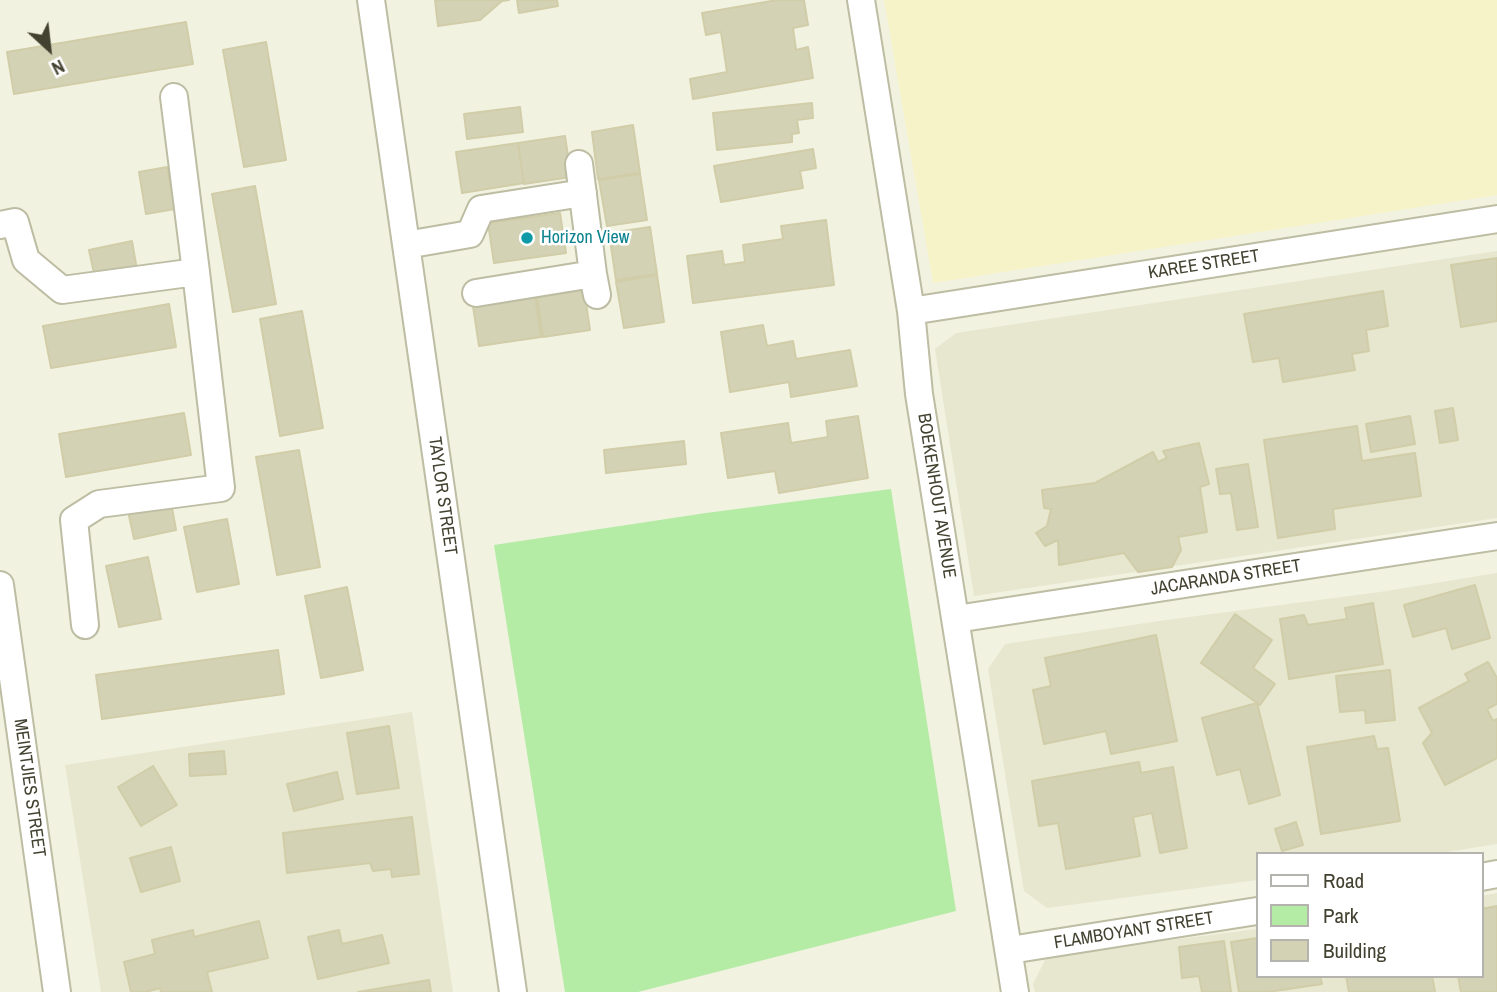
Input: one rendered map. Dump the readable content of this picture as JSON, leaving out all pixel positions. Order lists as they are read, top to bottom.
{
  "streets": {
    "street": [
      "KAREE STREET",
      "TAYLOR STREET",
      "BOEKENHOUT AVENUE",
      "JACARANDA STREET",
      "MEINTJIES STREET",
      "FLAMBOYANT STREET"
    ]
  },
  "crossings": [
    ["KAREE STREET", "BOEKENHOUT AVENUE"],
    ["BOEKENHOUT AVENUE", "JACARANDA STREET"],
    ["BOEKENHOUT AVENUE", "FLAMBOYANT STREET"]
  ],
  "places": ["Horizon View"],
  "legend": ["Road", "Park", "Building"],
  "north": "bottom right"
}
